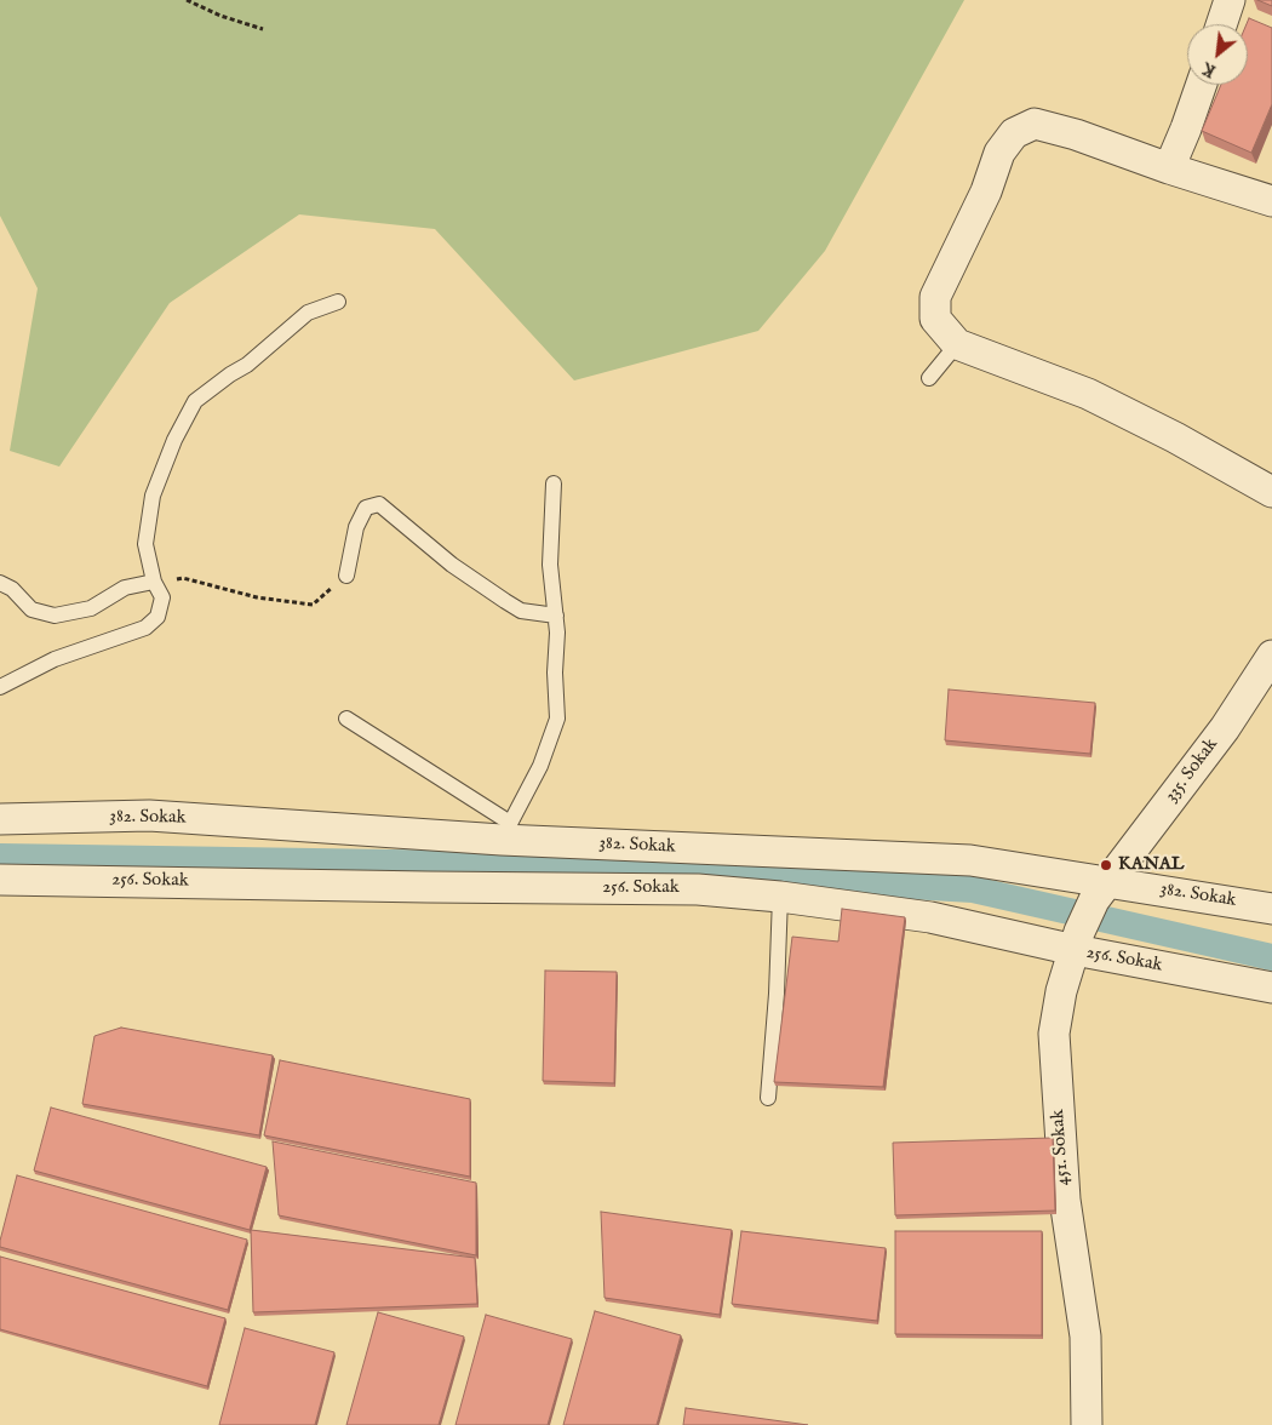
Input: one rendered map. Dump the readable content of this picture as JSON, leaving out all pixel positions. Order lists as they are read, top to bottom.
{
  "streets": {
    "street": [
      "335. Sokak",
      "382. Sokak",
      "256. Sokak",
      "451. Sokak"
    ]
  },
  "crossings": [
    ["335. Sokak", "382. Sokak"],
    ["335. Sokak", "451. Sokak"],
    ["382. Sokak", "451. Sokak"],
    ["256. Sokak", "451. Sokak"]
  ],
  "places": ["KANAL"],
  "north": "bottom left"
}
